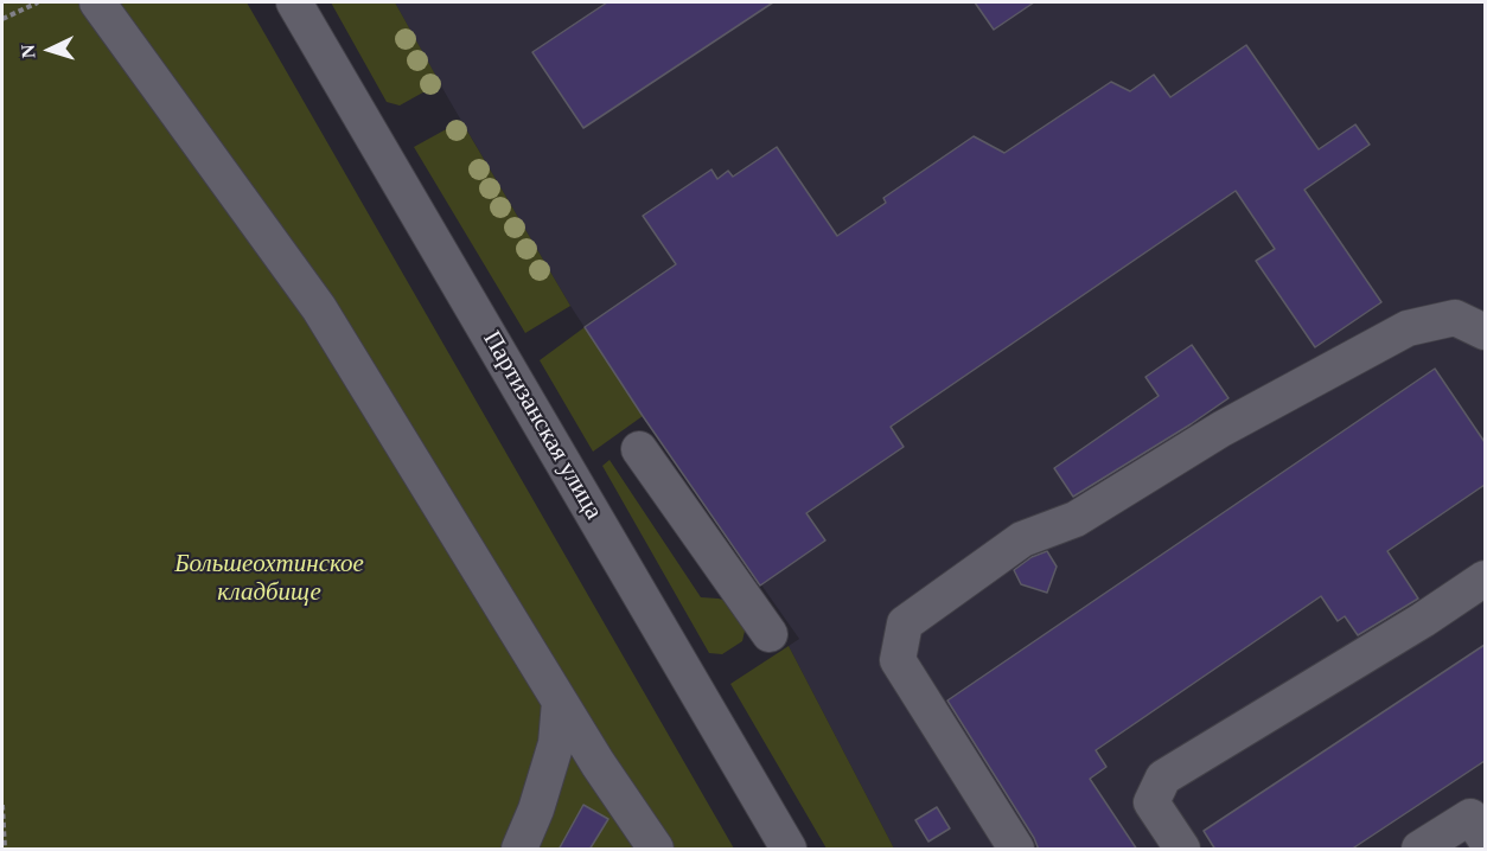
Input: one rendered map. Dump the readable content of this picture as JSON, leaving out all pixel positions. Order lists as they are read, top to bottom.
{
  "streets": {
    "street": ["Партизанская улица"]
  },
  "parks": ["Большеохтинское кладбище"],
  "north": "left"
}
